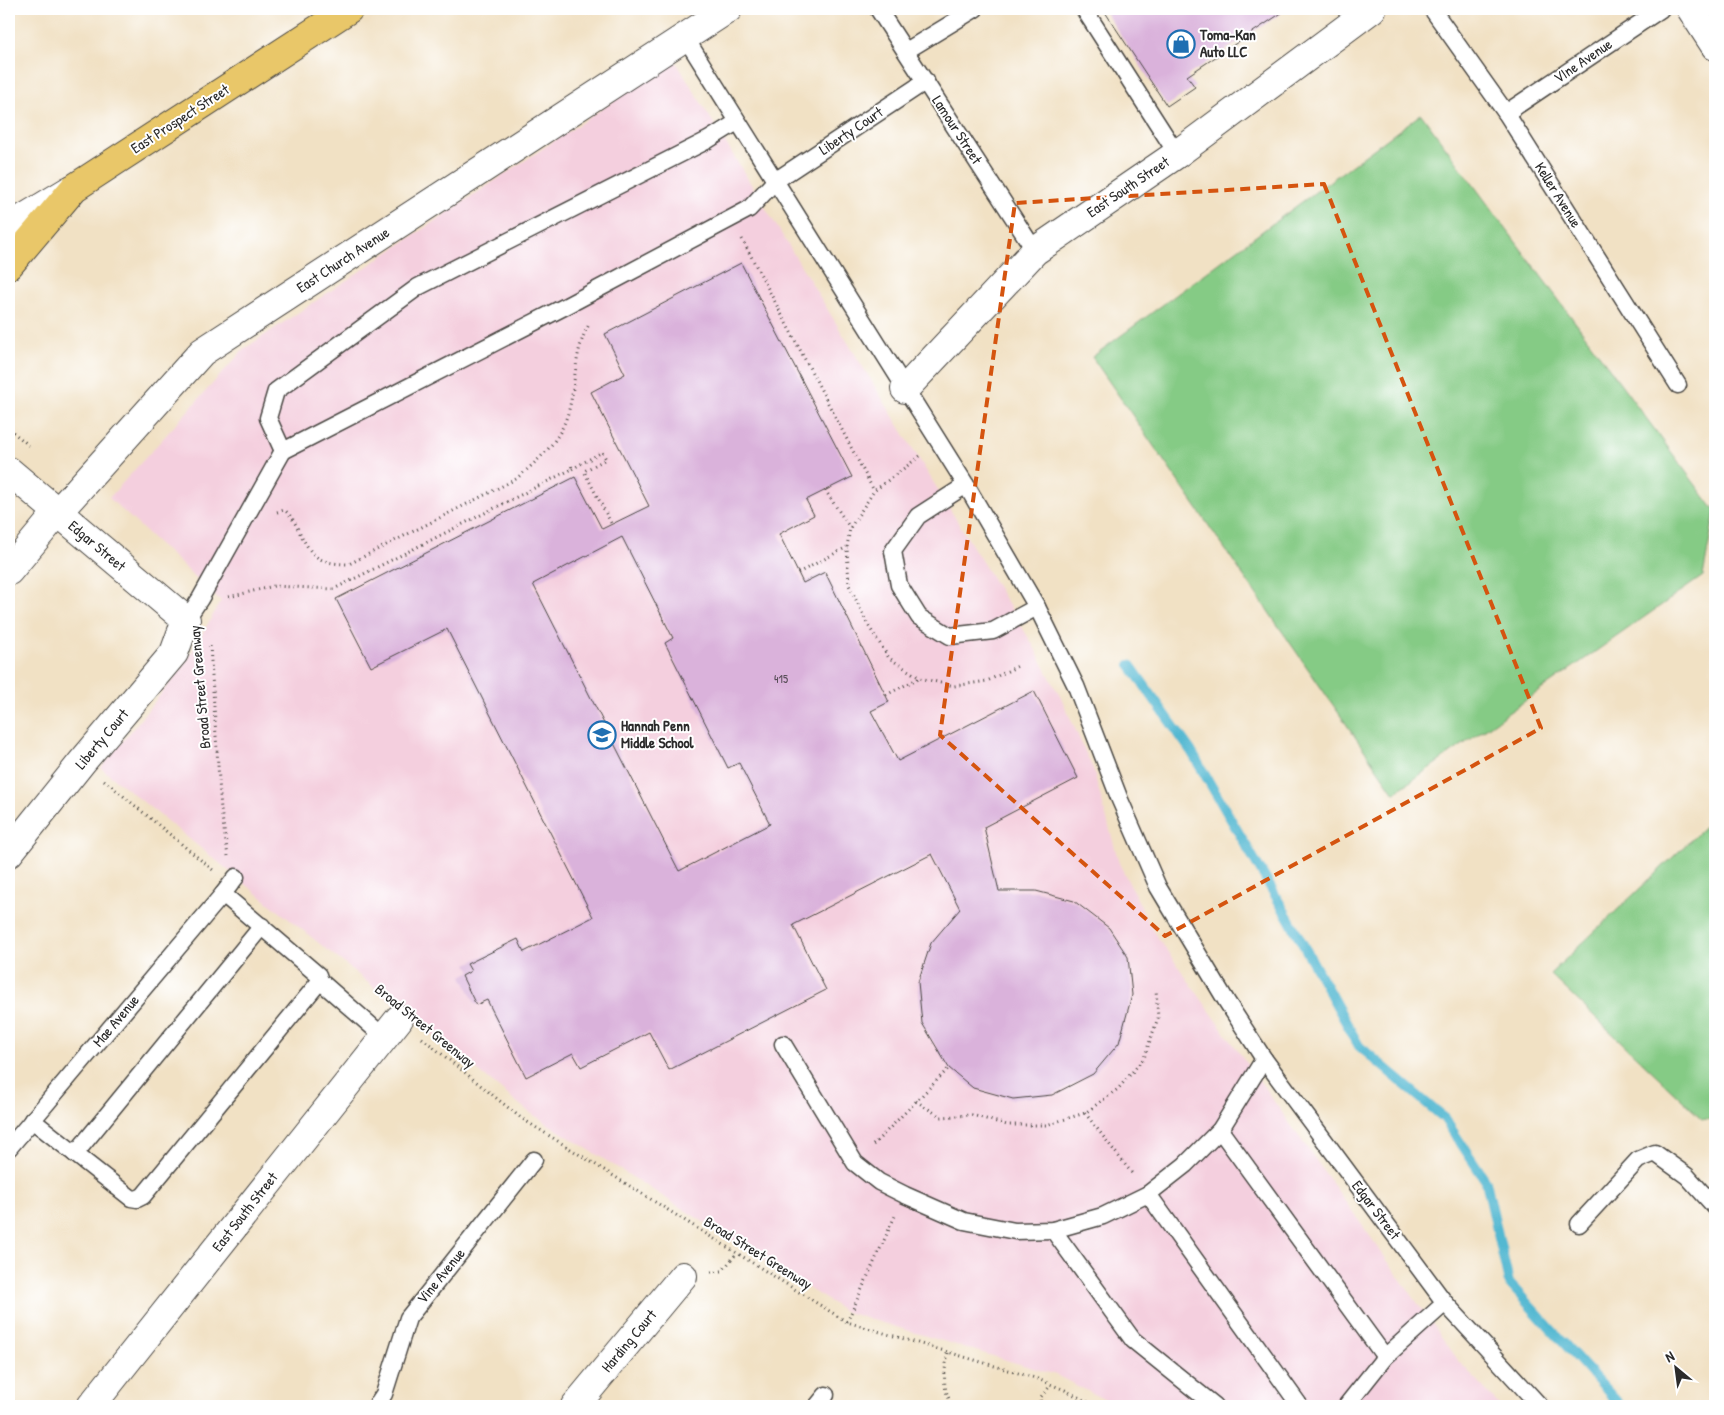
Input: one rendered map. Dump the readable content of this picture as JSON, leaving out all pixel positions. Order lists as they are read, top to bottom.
{
  "streets": {
    "main road": ["East Prospect Street"],
    "street": [
      "Liberty Court",
      "East South Street",
      "East Church Avenue",
      "Edgar Street",
      "Harding Court"
    ],
    "lane": [
      "VIne Avenue",
      "Lamour Street",
      "Keller Avenue",
      "Mae Avenue",
      "Vine Avenue"
    ],
    "path": ["Broad Street Greenway"]
  },
  "crossings": [
    ["VIne Avenue", "Keller Avenue"],
    ["Lamour Street", "Liberty Court"],
    ["Lamour Street", "East South Street"],
    ["Liberty Court", "Edgar Street"],
    ["East South Street", "Edgar Street"],
    ["East South Street", "Broad Street Greenway"],
    ["East Church Avenue", "Edgar Street"],
    ["Broad Street Greenway", "Mae Avenue"]
  ],
  "places": {
    "shop": ["Toma-Kan Auto LLC"],
    "school or university": ["Hannah Penn Middle School"]
  },
  "house_numbers": ["415"],
  "north": "top left"
}
